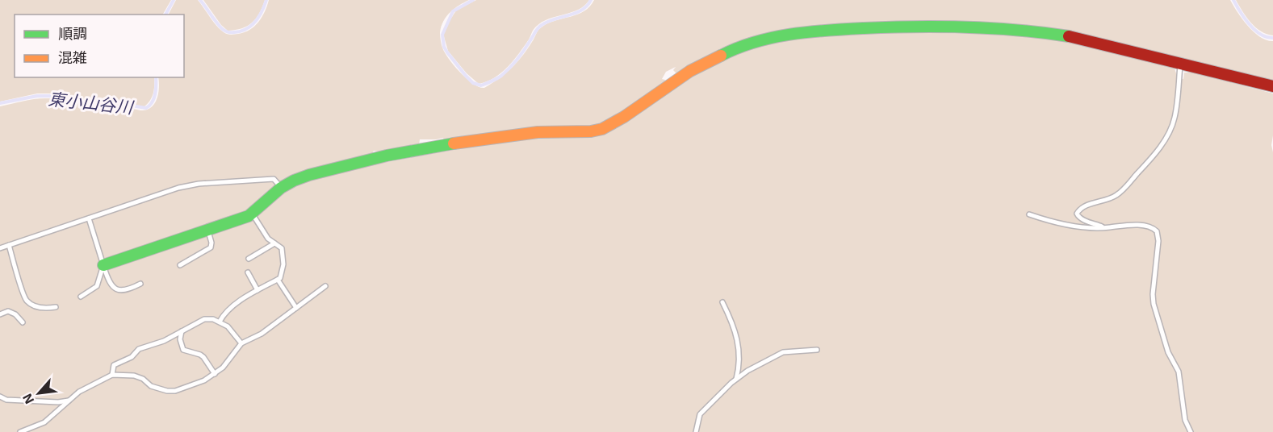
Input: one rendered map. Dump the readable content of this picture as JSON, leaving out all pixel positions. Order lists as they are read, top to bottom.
{
  "water": ["東小山谷川"],
  "legend": ["順調", "混雑"],
  "north": "bottom left"
}
